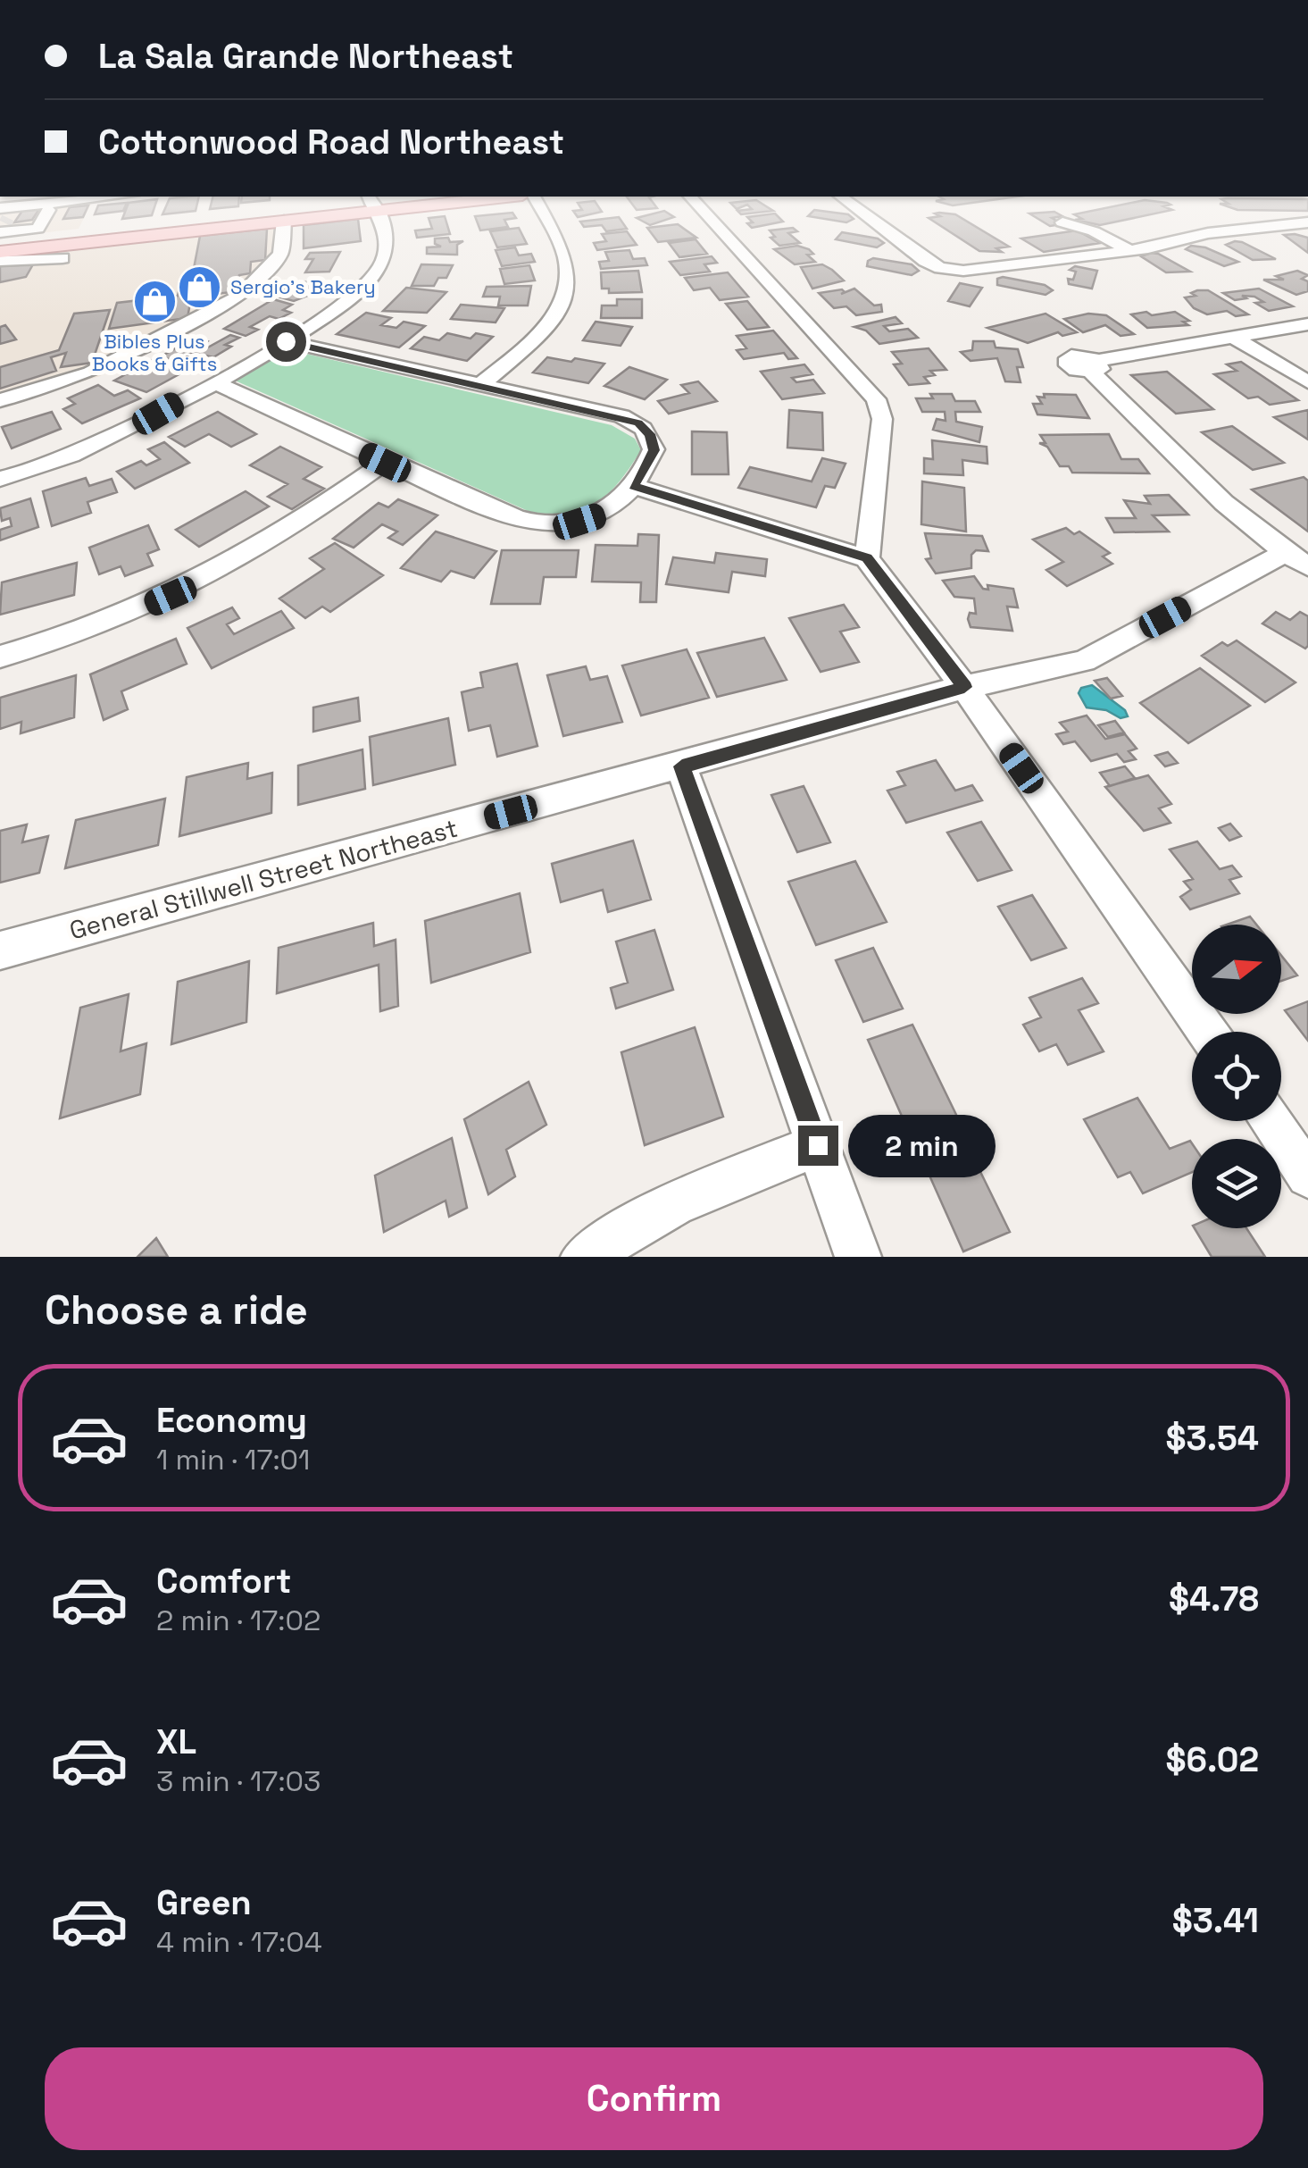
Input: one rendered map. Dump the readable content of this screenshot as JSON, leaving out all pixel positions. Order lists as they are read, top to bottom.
{
  "streets": {
    "street": ["General Stillwell Street Northeast"]
  },
  "places": {
    "shop": ["Sergio's Bakery", "Bibles Plus Books & Gifts"]
  },
  "north": "right",
  "page": {
    "banner": ["La Sala Grande Northeast", "Cottonwood Road Northeast"],
    "bubble": "2 min",
    "heading": "Choose a ride",
    "list": [
      {
        "name": "Economy",
        "note": "1 min · 17:01",
        "value": "$3.54"
      },
      {
        "name": "Comfort",
        "note": "2 min · 17:02",
        "value": "$4.78"
      },
      {
        "name": "XL",
        "note": "3 min · 17:03",
        "value": "$6.02"
      },
      {
        "name": "Green",
        "note": "4 min · 17:04",
        "value": "$3.41"
      }
    ],
    "buttons": "Confirm"
  }
}
